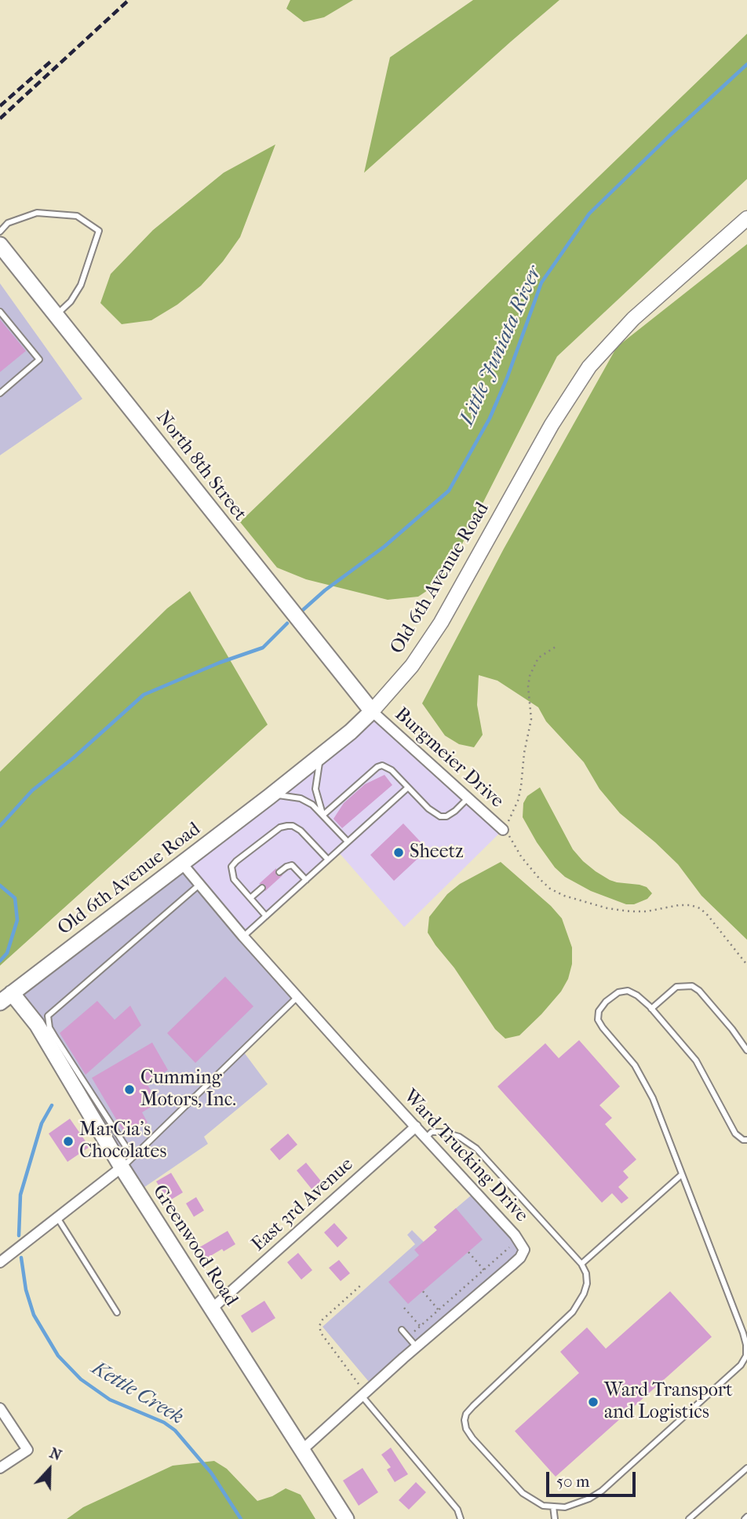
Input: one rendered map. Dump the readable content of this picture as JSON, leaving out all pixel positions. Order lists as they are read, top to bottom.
{
  "streets": {
    "main road": ["North 8th Street", "Old 6th Avenue Road", "Greenwood Road"],
    "street": ["Burgmeier Drive", "Ward Trucking Drive", "East 3rd Avenue"]
  },
  "crossings": [
    ["North 8th Street", "Old 6th Avenue Road"],
    ["North 8th Street", "Burgmeier Drive"],
    ["Old 6th Avenue Road", "Burgmeier Drive"],
    ["Old 6th Avenue Road", "Ward Trucking Drive"],
    ["Old 6th Avenue Road", "Greenwood Road"],
    ["Ward Trucking Drive", "East 3rd Avenue"],
    ["Ward Trucking Drive", "Greenwood Road"],
    ["East 3rd Avenue", "Greenwood Road"]
  ],
  "water": ["Little Juniata River", "Kettle Creek"],
  "places": [
    "Sheetz",
    "Cumming Motors, Inc.",
    "MarCia's Chocolates",
    "Ward Transport and Logistics"
  ],
  "scale_bar": "50 m",
  "north": "top"
}
